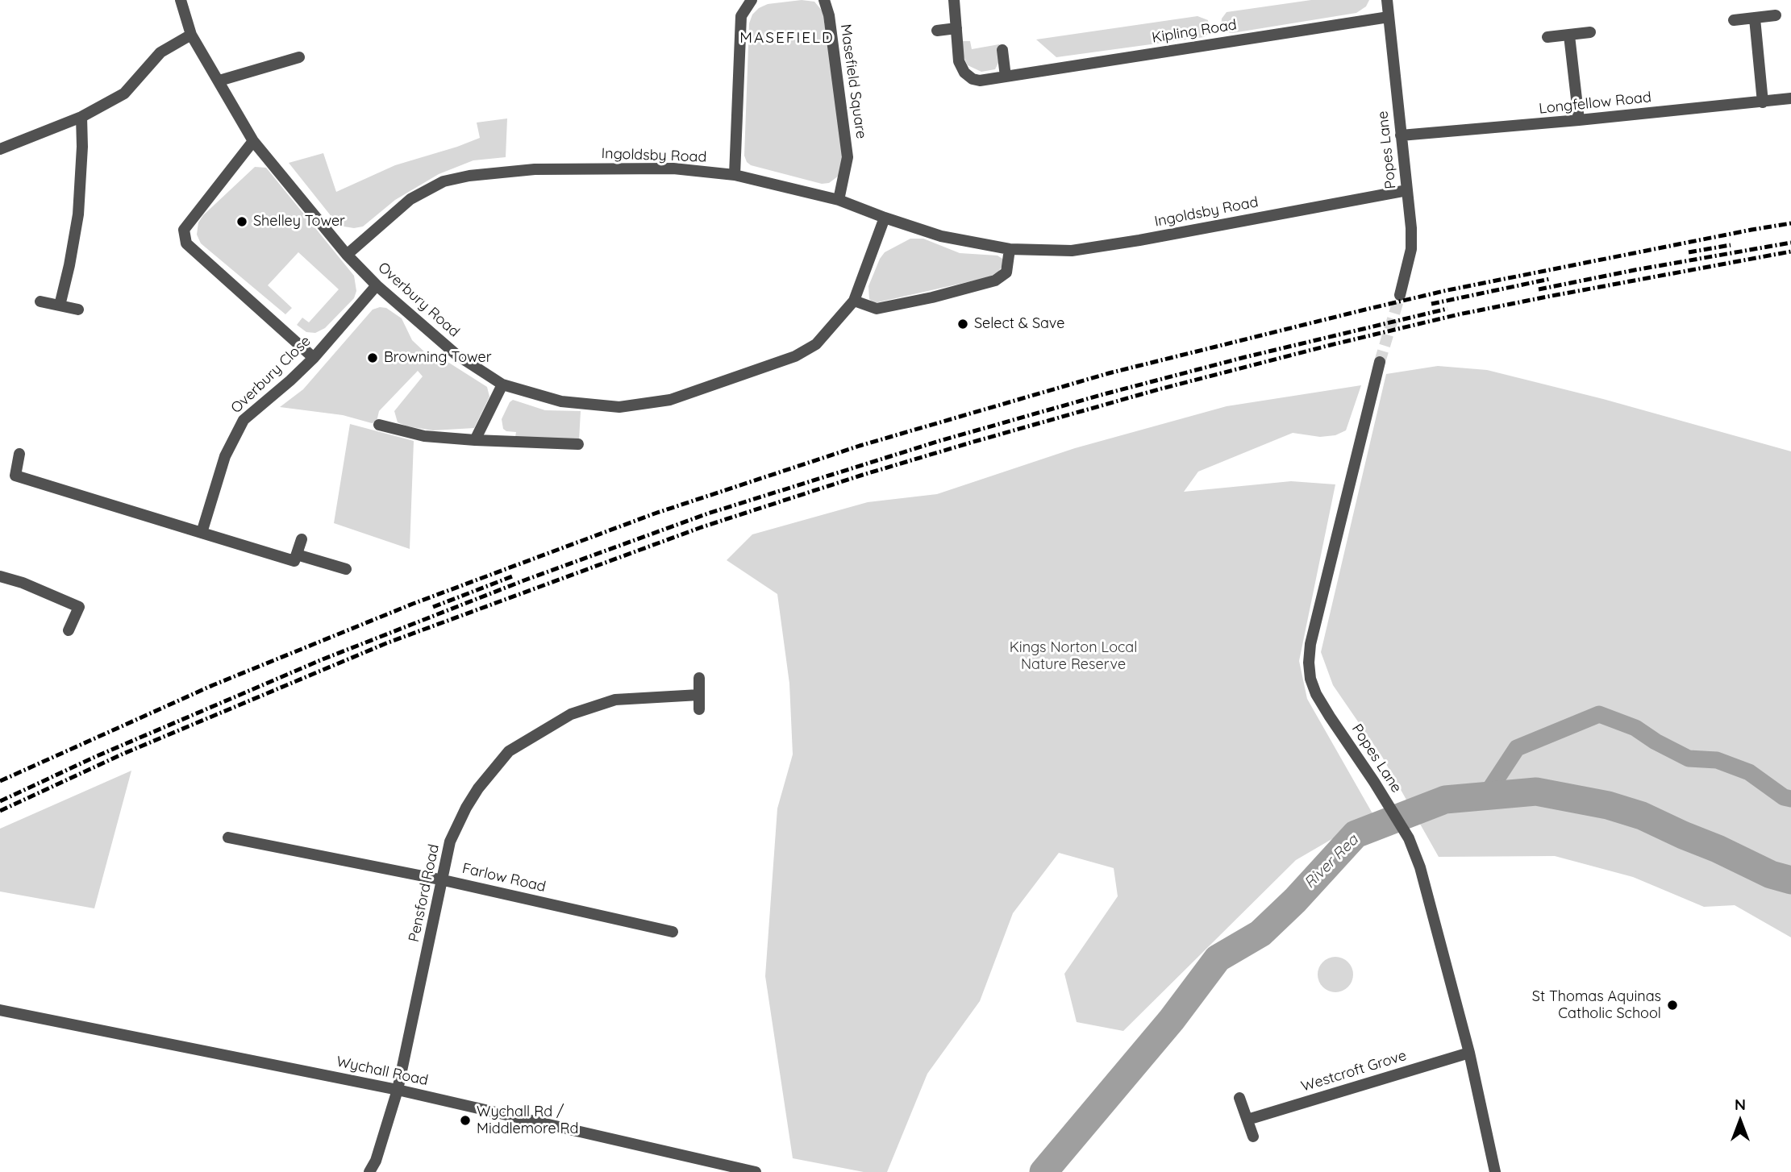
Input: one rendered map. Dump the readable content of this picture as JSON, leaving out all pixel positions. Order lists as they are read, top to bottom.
{
  "streets": {
    "street": [
      "Kipling Road",
      "Masefield Square",
      "Longfellow Road",
      "Popes Lane",
      "Ingoldsby Road",
      "Overbury Road",
      "Overbury Close",
      "Farlow Road",
      "Pensford Road",
      "Wychall Road",
      "Westcroft Grove"
    ]
  },
  "crossings": [
    ["Kipling Road", "Popes Lane"],
    ["Masefield Square", "Ingoldsby Road"],
    ["Longfellow Road", "Popes Lane"],
    ["Popes Lane", "Ingoldsby Road"],
    ["Popes Lane", "Westcroft Grove"],
    ["Ingoldsby Road", "Overbury Road"],
    ["Overbury Road", "Overbury Close"],
    ["Farlow Road", "Pensford Road"],
    ["Pensford Road", "Wychall Road"]
  ],
  "districts": ["MASEFIELD"],
  "water": ["River Rea"],
  "parks": ["Kings Norton Local Nature Reserve"],
  "places": [
    "Shelley Tower",
    "Select & Save",
    "Browning Tower",
    "St Thomas Aquinas Catholic School",
    "Wychall Rd / Middlemore Rd"
  ],
  "north": "top"
}
